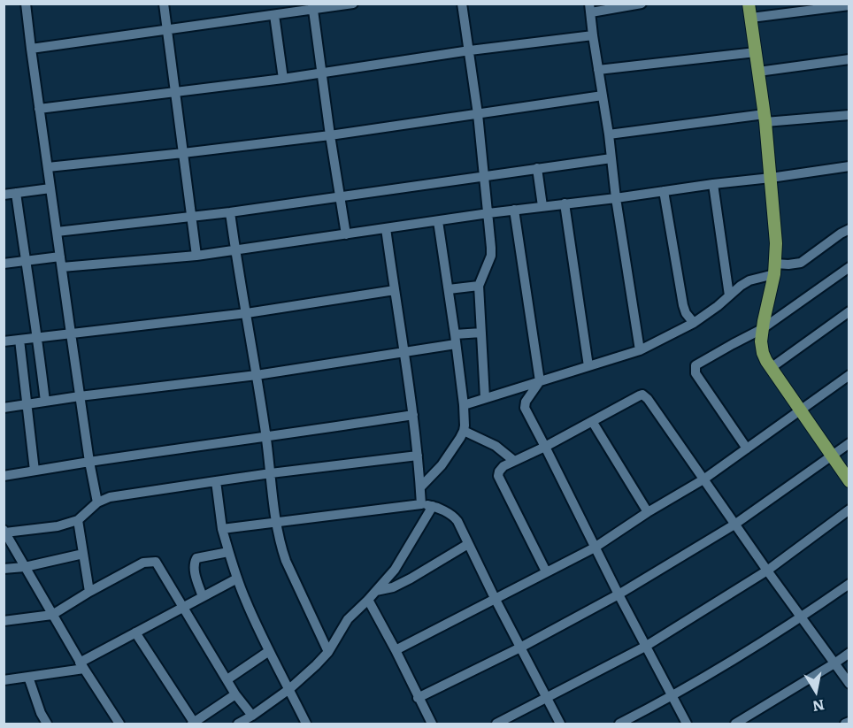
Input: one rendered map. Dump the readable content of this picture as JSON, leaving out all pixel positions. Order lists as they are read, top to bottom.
{
  "north": "bottom"
}
